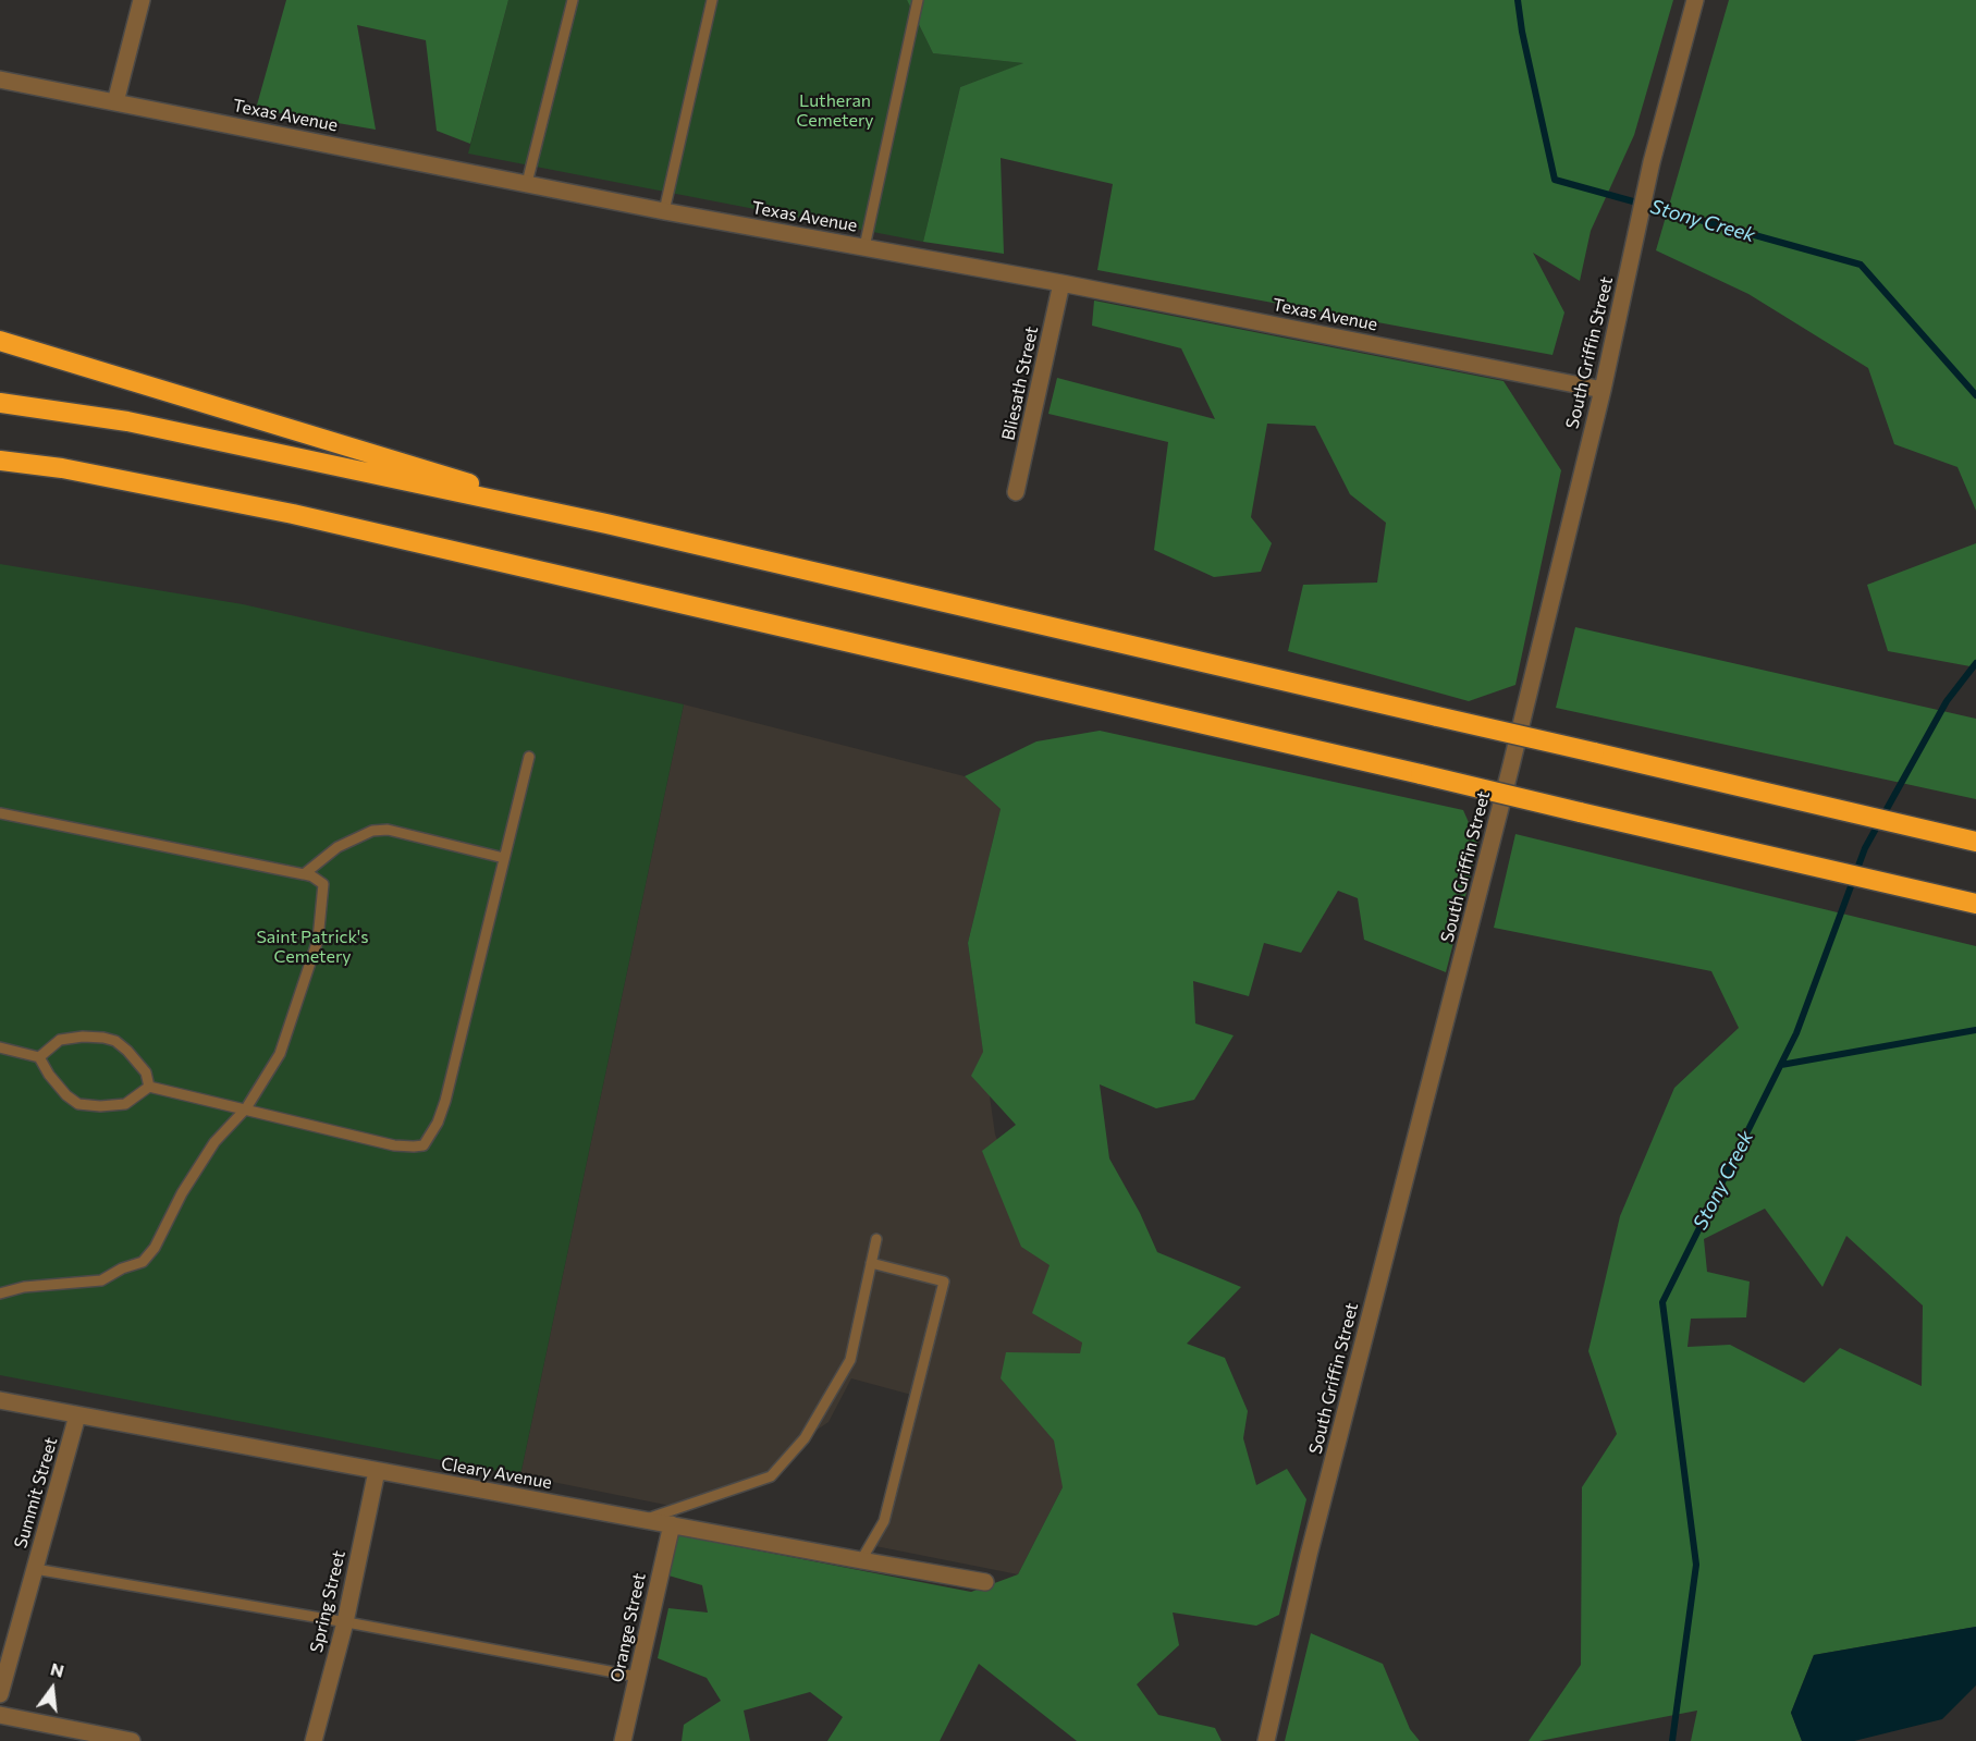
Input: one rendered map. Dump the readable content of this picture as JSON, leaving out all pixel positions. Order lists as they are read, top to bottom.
{
  "streets": {
    "street": [
      "Texas Avenue",
      "South Griffin Street",
      "Bliesath Street",
      "Cleary Avenue",
      "Summit Street",
      "Spring Street",
      "Orange Street"
    ]
  },
  "crossings": [
    ["Texas Avenue", "South Griffin Street"],
    ["Texas Avenue", "Bliesath Street"],
    ["Cleary Avenue", "Summit Street"],
    ["Cleary Avenue", "Spring Street"],
    ["Cleary Avenue", "Orange Street"]
  ],
  "water": ["Stony Creek"],
  "parks": ["Lutheran Cemetery", "Saint Patrick's Cemetery"],
  "north": "top"
}
